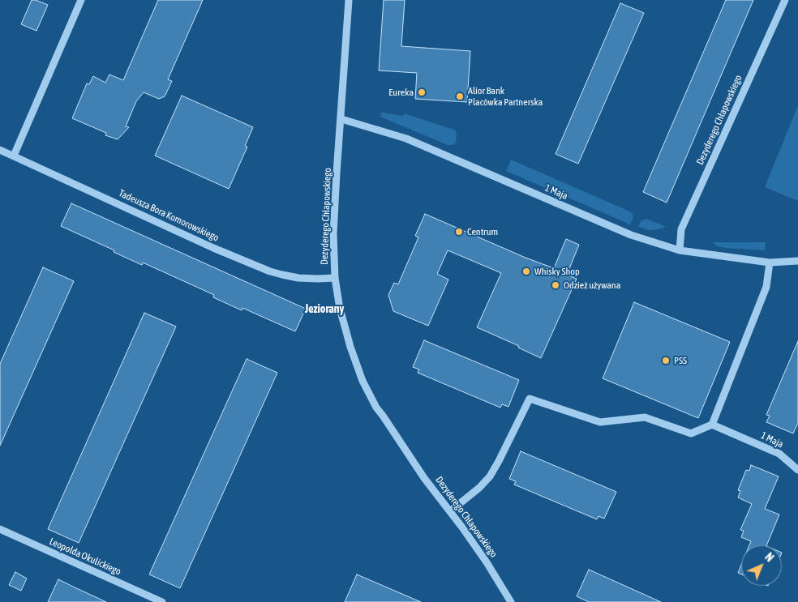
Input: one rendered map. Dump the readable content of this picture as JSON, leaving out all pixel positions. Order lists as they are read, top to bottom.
{
  "streets": {
    "street": [
      "Dezyderego Chłapowskiego",
      "1 Maja",
      "Tadeusza Bora Komorowskiego",
      "Leopolda Okulickiego"
    ]
  },
  "crossings": [
    ["Dezyderego Chłapowskiego", "1 Maja"],
    ["Dezyderego Chłapowskiego", "Tadeusza Bora Komorowskiego"]
  ],
  "districts": ["Jeziorany"],
  "places": [
    "Eureka",
    "Alior Bank Placówka Partnerska",
    "Centrum",
    "Whisky Shop",
    "Odzież używana",
    "PSS"
  ],
  "north": "top right"
}
